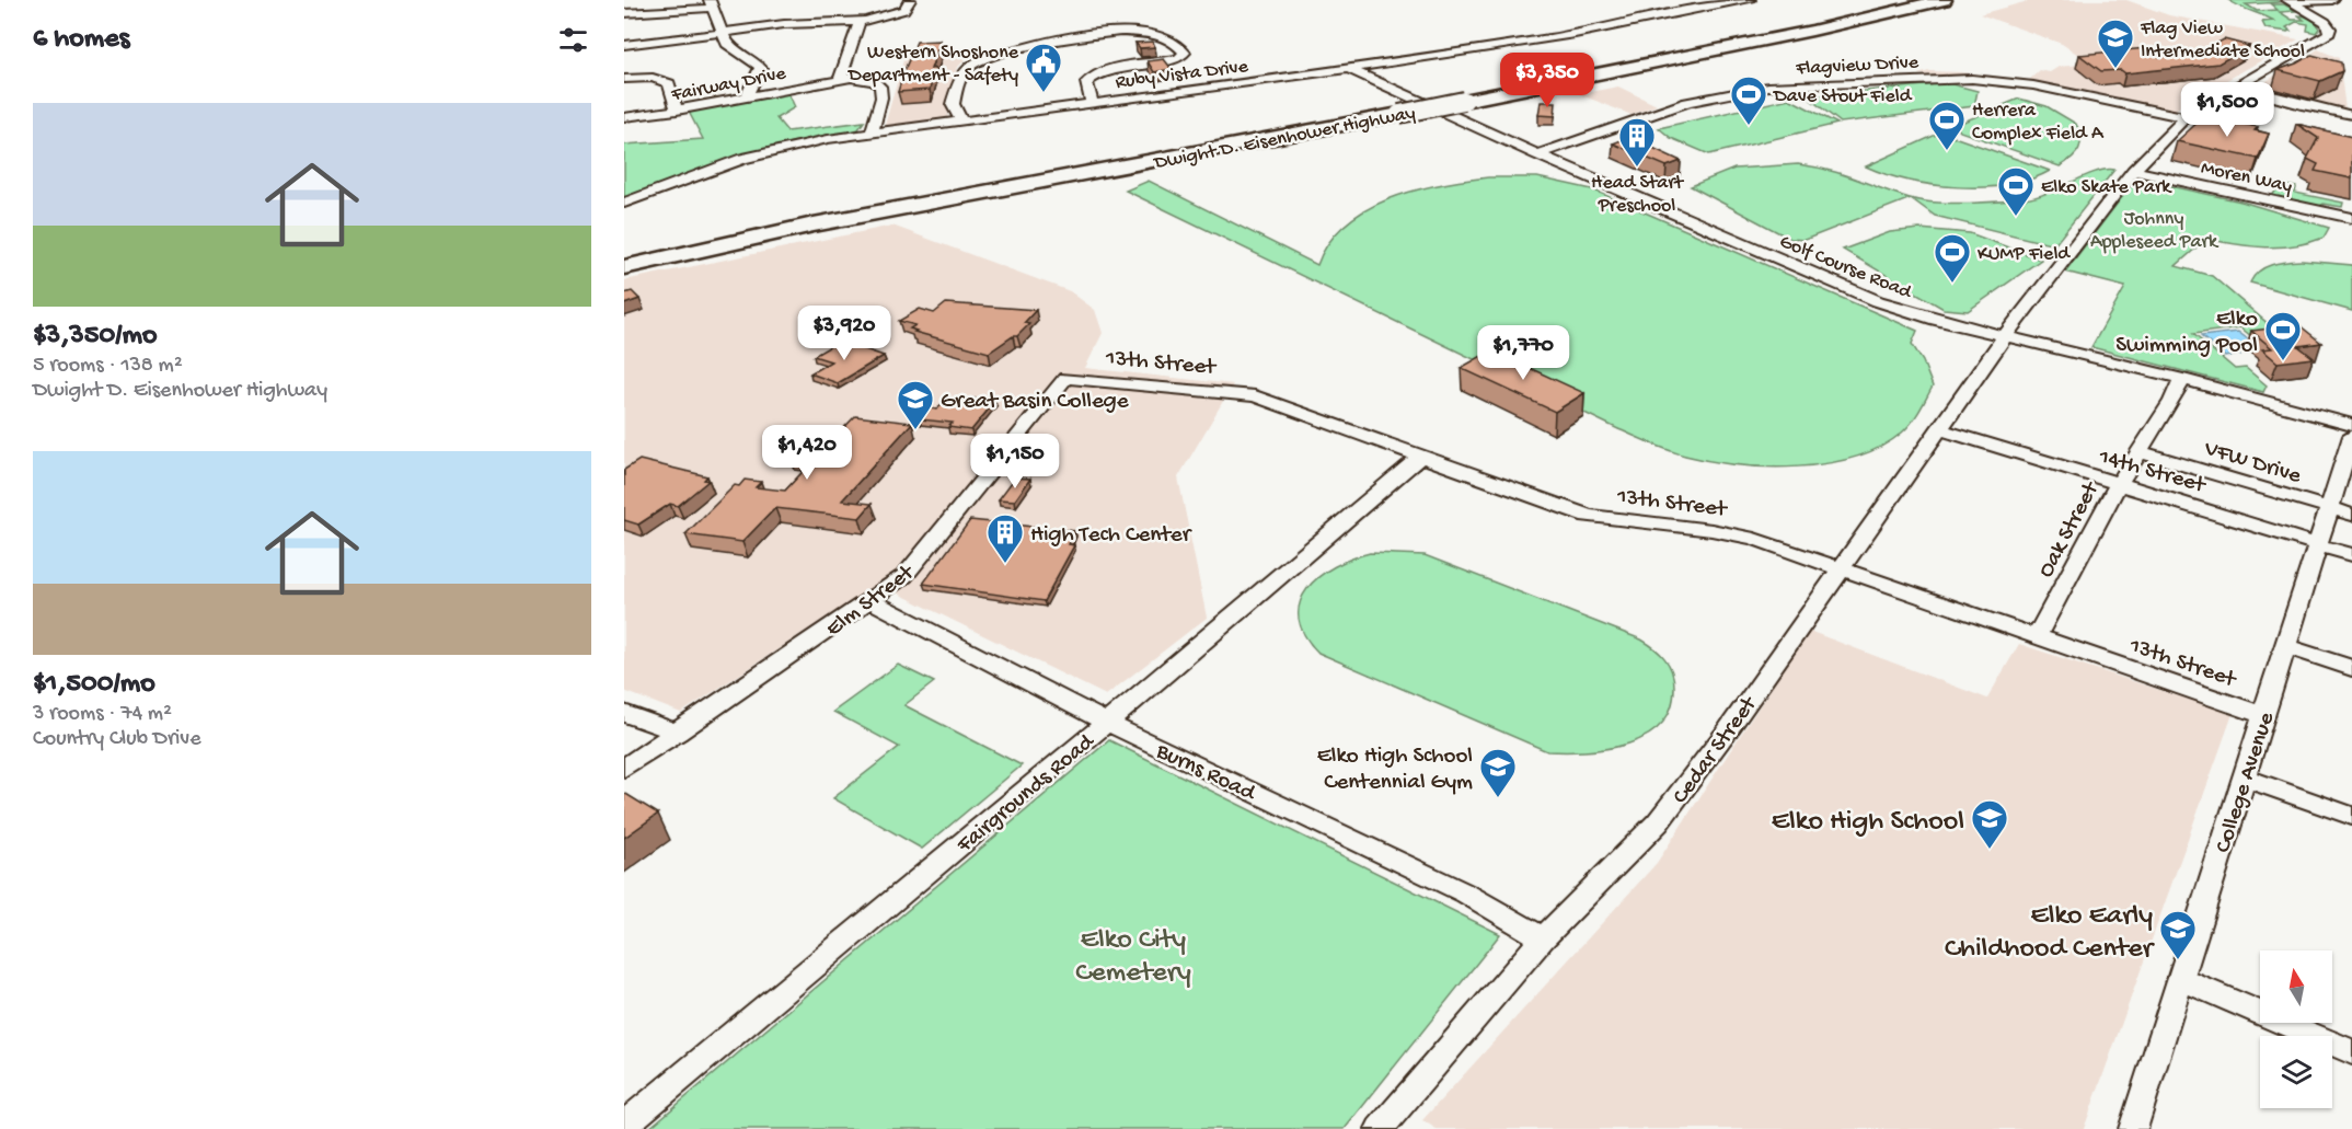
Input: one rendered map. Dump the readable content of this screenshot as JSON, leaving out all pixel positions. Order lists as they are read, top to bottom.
{
  "streets": {
    "highway": ["Dwight D. Eisenhower Highway"],
    "street": [
      "Flagview Drive",
      "Ruby Vista Drive",
      "Fairway Drive",
      "Moren Way",
      "Golf Course Road",
      "13th Street",
      "VFW Drive",
      "14th Street",
      "Oak Street",
      "Elm Street",
      "Cedar Street",
      "Burns Road",
      "College Avenue",
      "Fairgrounds Road"
    ]
  },
  "crossings": [
    ["Flagview Drive", "Golf Course Road"],
    ["Flagview Drive", "Cedar Street"],
    ["Ruby Vista Drive", "Fairway Drive"],
    ["Ruby Vista Drive", "Golf Course Road"],
    ["Dwight D. Eisenhower Highway", "Golf Course Road"],
    ["Moren Way", "Cedar Street"],
    ["Golf Course Road", "Oak Street"],
    ["Golf Course Road", "Cedar Street"],
    ["13th Street", "Oak Street"],
    ["13th Street", "Elm Street"],
    ["13th Street", "Cedar Street"],
    ["13th Street", "College Avenue"],
    ["13th Street", "Fairgrounds Road"],
    ["VFW Drive", "Oak Street"],
    ["VFW Drive", "College Avenue"],
    ["14th Street", "Oak Street"],
    ["14th Street", "Cedar Street"],
    ["14th Street", "College Avenue"],
    ["Elm Street", "Burns Road"],
    ["Cedar Street", "Burns Road"],
    ["Burns Road", "Fairgrounds Road"]
  ],
  "parks": ["Johnny Appleseed Park", "Elko City Cemetery"],
  "places": {
    "school or university": [
      "Flag View Intermediate School",
      "Great Basin College",
      "Elko High School Centennial Gym",
      "Elko High School",
      "Elko Early Childhood Center"
    ],
    "public building": ["Western Shoshone Department - Safety"],
    "sports": [
      "Dave Stout Field",
      "Herrera Complex Field A",
      "Elko Skate Park",
      "KUMP Field",
      "Elko Swimming Pool"
    ],
    "building": ["Head Start Preschool", "High Tech Center"]
  },
  "north": "top",
  "page": {
    "heading": "6 homes",
    "price": [
      "$3,350",
      "$1,500",
      "$3,920",
      "$1,770",
      "$1,420",
      "$1,150"
    ],
    "list": [
      {
        "name": "$3,350/mo",
        "note": "5 rooms · 138 m² · Dwight D. Eisenhower Highway"
      },
      {
        "name": "$1,500/mo",
        "note": "3 rooms · 74 m² · Country Club Drive"
      }
    ]
  }
}
